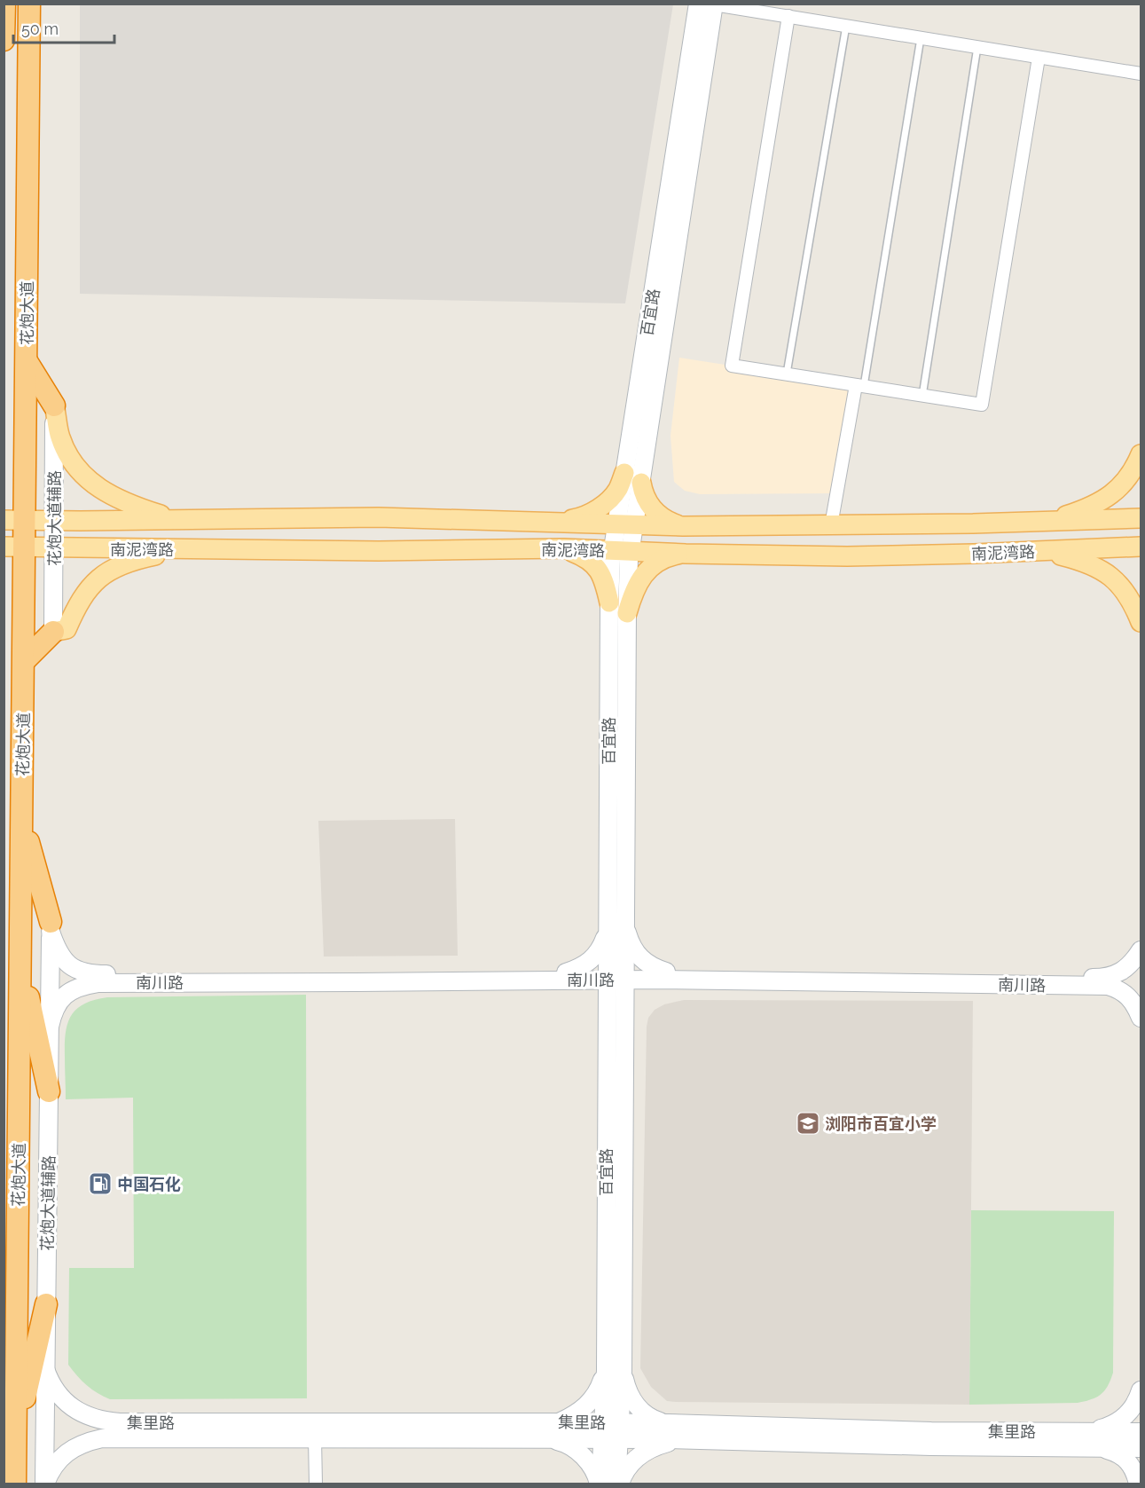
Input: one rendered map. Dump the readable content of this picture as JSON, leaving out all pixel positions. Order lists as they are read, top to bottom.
{
  "streets": {
    "highway": ["花炮大道"],
    "main road": ["南泥湾路"],
    "street": [
      "百宜路",
      "花炮大道辅路",
      "南川路",
      "集里路"
    ]
  },
  "crossings": [
    ["百宜路", "南泥湾路"],
    ["百宜路", "南川路"],
    ["百宜路", "集里路"],
    ["花炮大道", "南泥湾路"],
    ["花炮大道辅路", "南泥湾路"],
    ["花炮大道辅路", "南川路"],
    ["花炮大道辅路", "集里路"]
  ],
  "places": {
    "school or university": ["浏阳市百宜小学"],
    "fuel station": ["中国石化"]
  },
  "scale_bar": "50 m"
}
